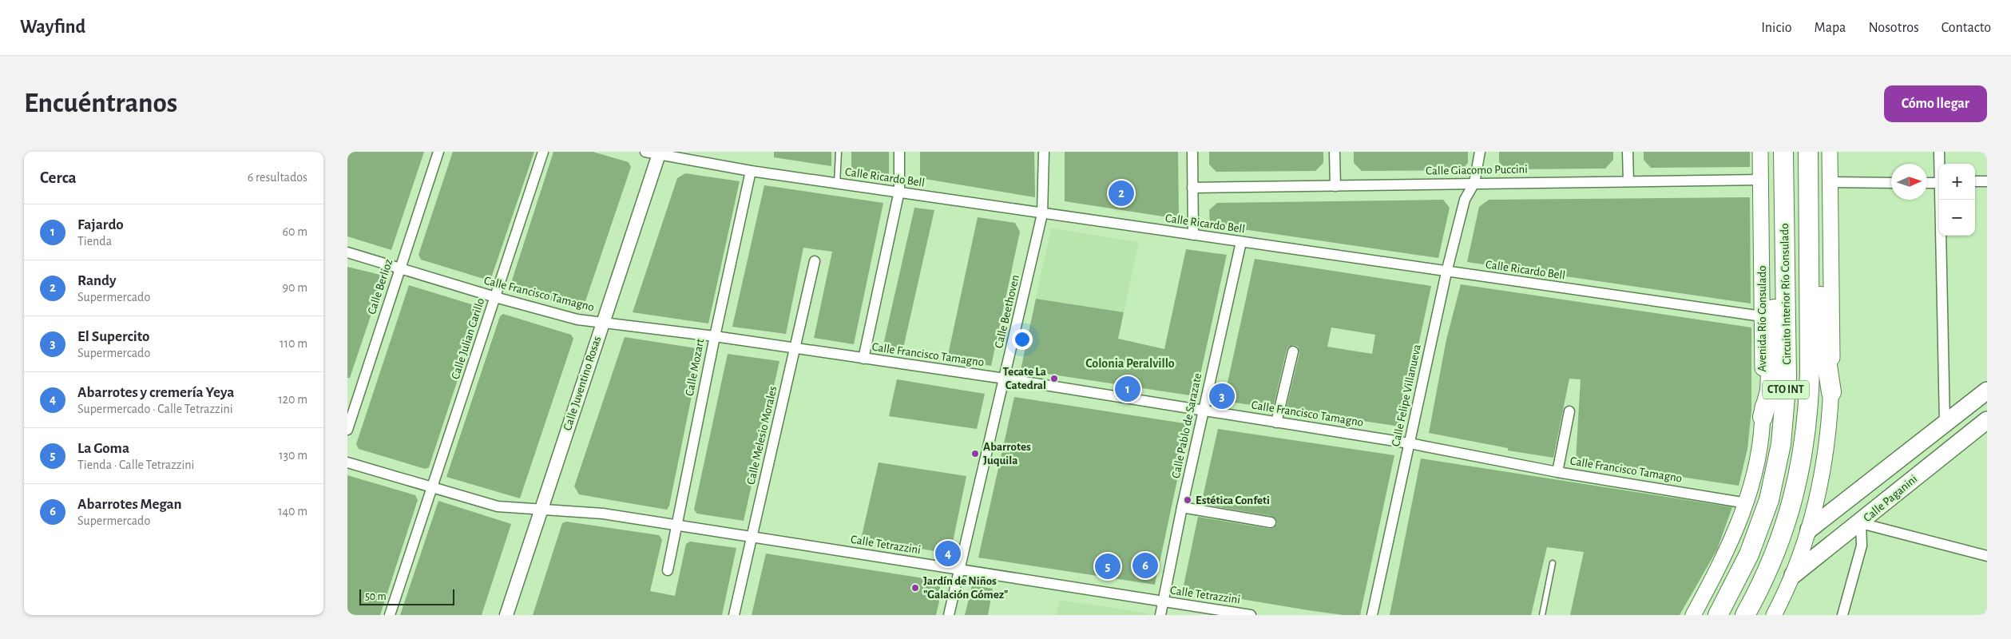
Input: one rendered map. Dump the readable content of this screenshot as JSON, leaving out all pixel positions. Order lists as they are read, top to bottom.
{
  "streets": {
    "highway": ["Circuito Interior Río Consulado", "CTO INT"],
    "main road": ["Avenida Río Consulado", "Calle Paganini"],
    "street": [
      "Calle Giacomo Puccini",
      "Calle Ricardo Bell",
      "Calle Berlioz",
      "Calle Francisco Tamagno",
      "Calle Beethoven",
      "Calle Julian Carillo",
      "Calle Mozart",
      "Calle Juventino Rosas",
      "Calle Felipe Villanueva",
      "Calle Pablo de Sarazate",
      "Calle Melesio Morales",
      "Calle Tetrazzini"
    ]
  },
  "crossings": [
    ["Calle Giacomo Puccini", "Avenida Río Consulado"],
    ["Calle Giacomo Puccini", "Calle Felipe Villanueva"],
    ["Calle Ricardo Bell", "Calle Beethoven"],
    ["Calle Ricardo Bell", "Avenida Río Consulado"],
    ["Calle Ricardo Bell", "Calle Mozart"],
    ["Calle Ricardo Bell", "Calle Juventino Rosas"],
    ["Calle Ricardo Bell", "Calle Felipe Villanueva"],
    ["Calle Ricardo Bell", "Calle Pablo de Sarazate"],
    ["Calle Berlioz", "Calle Francisco Tamagno"],
    ["Calle Francisco Tamagno", "Calle Beethoven"],
    ["Calle Francisco Tamagno", "Avenida Río Consulado"],
    ["Calle Francisco Tamagno", "Calle Julian Carillo"],
    ["Calle Francisco Tamagno", "Calle Mozart"],
    ["Calle Francisco Tamagno", "Calle Juventino Rosas"],
    ["Calle Francisco Tamagno", "Calle Felipe Villanueva"],
    ["Calle Francisco Tamagno", "Calle Pablo de Sarazate"],
    ["Calle Francisco Tamagno", "Calle Melesio Morales"],
    ["Calle Beethoven", "Calle Tetrazzini"],
    ["Calle Julian Carillo", "Calle Tetrazzini"],
    ["Calle Mozart", "Calle Tetrazzini"],
    ["Calle Juventino Rosas", "Calle Tetrazzini"],
    ["Calle Pablo de Sarazate", "Calle Tetrazzini"],
    ["Calle Melesio Morales", "Calle Tetrazzini"]
  ],
  "districts": ["Colonia Peralvillo"],
  "places": [
    "Tecate La Catedral",
    "Abarrotes Juquila",
    "Estética Confeti",
    "Jardín de Niños \"Galación Gómez\""
  ],
  "scale_bar": "50 m",
  "north": "right",
  "page": {
    "header": "Wayfind",
    "nav": [
      "Inicio",
      "Mapa",
      "Nosotros",
      "Contacto"
    ],
    "buttons": "Cómo llegar",
    "title": "Encuéntranos",
    "heading": ["Cerca", "6 resultados"],
    "map_buttons": ["+", "−"],
    "pins": [
      "2",
      "1",
      "3",
      "4",
      "6",
      "5"
    ],
    "list": [
      {
        "mark": "1",
        "name": "Fajardo",
        "note": "Tienda",
        "value": "60 m"
      },
      {
        "mark": "2",
        "name": "Randy",
        "note": "Supermercado",
        "value": "90 m"
      },
      {
        "mark": "3",
        "name": "El Supercito",
        "note": "Supermercado",
        "value": "110 m"
      },
      {
        "mark": "4",
        "name": "Abarrotes y cremería Yeya",
        "note": "Supermercado · Calle Tetrazzini",
        "value": "120 m"
      },
      {
        "mark": "5",
        "name": "La Goma",
        "note": "Tienda · Calle Tetrazzini",
        "value": "130 m"
      },
      {
        "mark": "6",
        "name": "Abarrotes Megan",
        "note": "Supermercado",
        "value": "140 m"
      }
    ],
    "scale": "50 m"
  }
}
